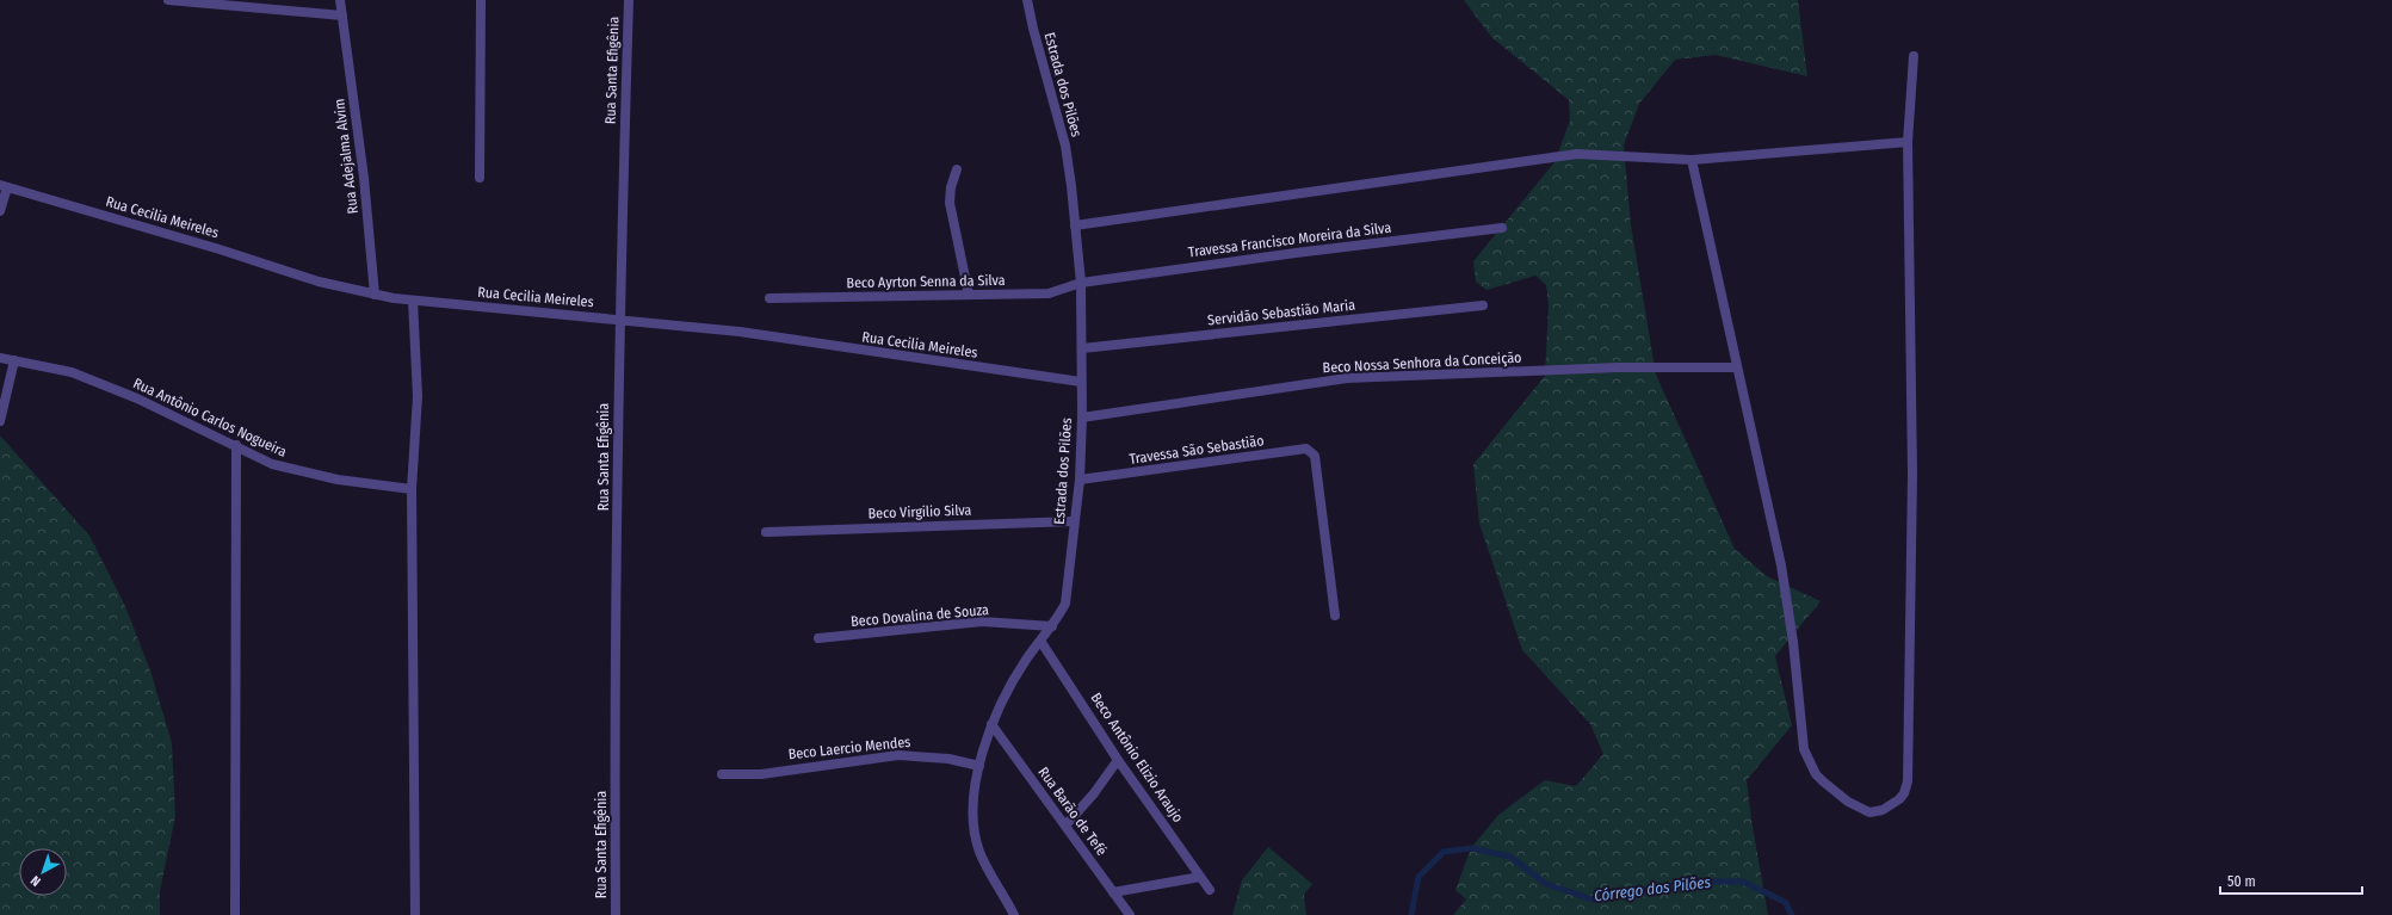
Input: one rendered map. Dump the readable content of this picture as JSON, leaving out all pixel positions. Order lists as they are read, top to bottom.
{
  "streets": {
    "street": [
      "Rua Santa Efigênia",
      "Estrada dos Pilões",
      "Rua Adejalma Alvim",
      "Rua Cecilia Meireles",
      "Travessa Francisco Moreira da Silva",
      "Beco Ayrton Senna da Silva",
      "Servidão Sebastião Maria",
      "Beco Nossa Senhora da Conceição",
      "Rua Antônio Carlos Nogueira",
      "Travessa São Sebastião",
      "Beco Virgilio Silva",
      "Beco Dovalina de Souza",
      "Beco Laercio Mendes",
      "Beco Antônio Elizio Araujo",
      "Rua Barão de Tefé"
    ]
  },
  "crossings": [
    ["Rua Santa Efigênia", "Rua Cecilia Meireles"],
    ["Estrada dos Pilões", "Rua Cecilia Meireles"],
    ["Estrada dos Pilões", "Travessa Francisco Moreira da Silva"],
    ["Estrada dos Pilões", "Beco Ayrton Senna da Silva"],
    ["Estrada dos Pilões", "Servidão Sebastião Maria"],
    ["Estrada dos Pilões", "Beco Nossa Senhora da Conceição"],
    ["Estrada dos Pilões", "Travessa São Sebastião"],
    ["Estrada dos Pilões", "Beco Virgilio Silva"],
    ["Estrada dos Pilões", "Beco Dovalina de Souza"],
    ["Estrada dos Pilões", "Beco Laercio Mendes"],
    ["Estrada dos Pilões", "Beco Antônio Elizio Araujo"],
    ["Estrada dos Pilões", "Rua Barão de Tefé"],
    ["Rua Adejalma Alvim", "Rua Cecilia Meireles"],
    ["Travessa Francisco Moreira da Silva", "Beco Ayrton Senna da Silva"]
  ],
  "water": ["Córrego dos Pilões"],
  "scale_bar": "50 m",
  "north": "bottom left"
}
